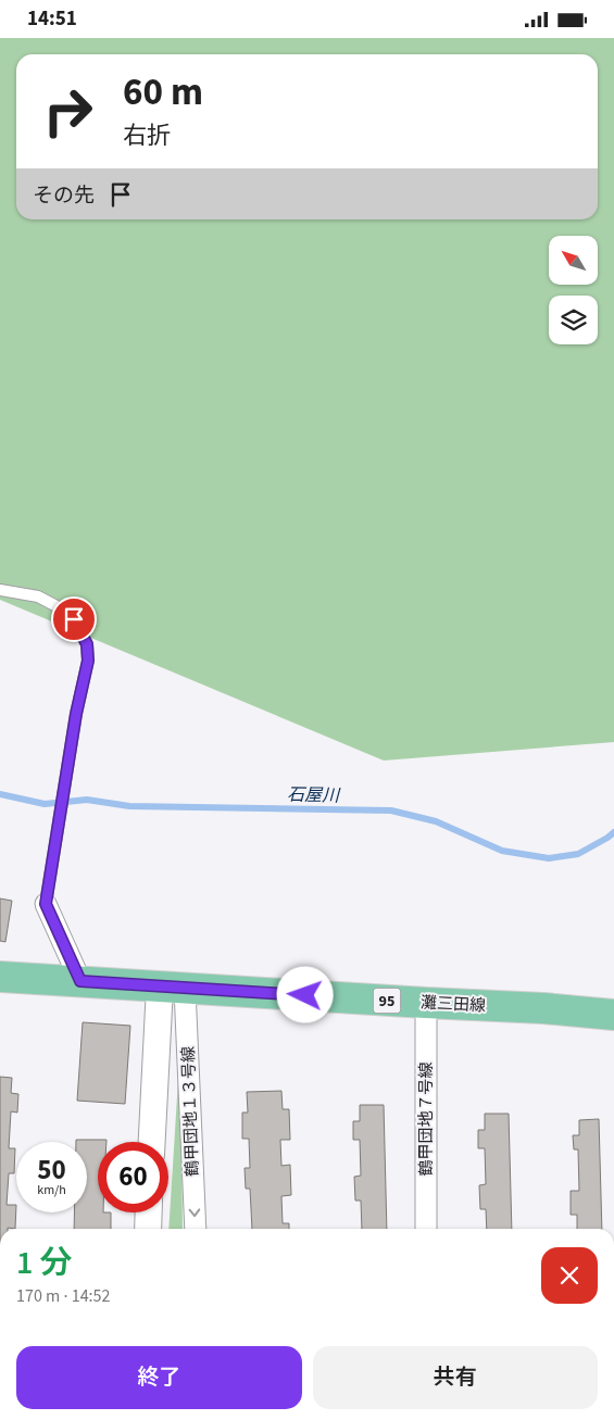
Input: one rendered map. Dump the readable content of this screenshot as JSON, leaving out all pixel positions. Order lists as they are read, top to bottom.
{
  "streets": {
    "main road": ["95", "灘三田線"],
    "street": ["鶴甲団地１３号線", "鶴甲団地７号線"]
  },
  "crossings": [
    ["灘三田線", "鶴甲団地１３号線"],
    ["灘三田線", "鶴甲団地７号線"]
  ],
  "water": ["石屋川"],
  "north": "top left",
  "page": {
    "status": "14:51",
    "turn": ["60 m", "右折"],
    "then": "その先",
    "speed": "50 km/h",
    "limit": "60",
    "heading": ["1 分", "170 m · 14:52"],
    "buttons": ["終了", "共有"]
  }
}
